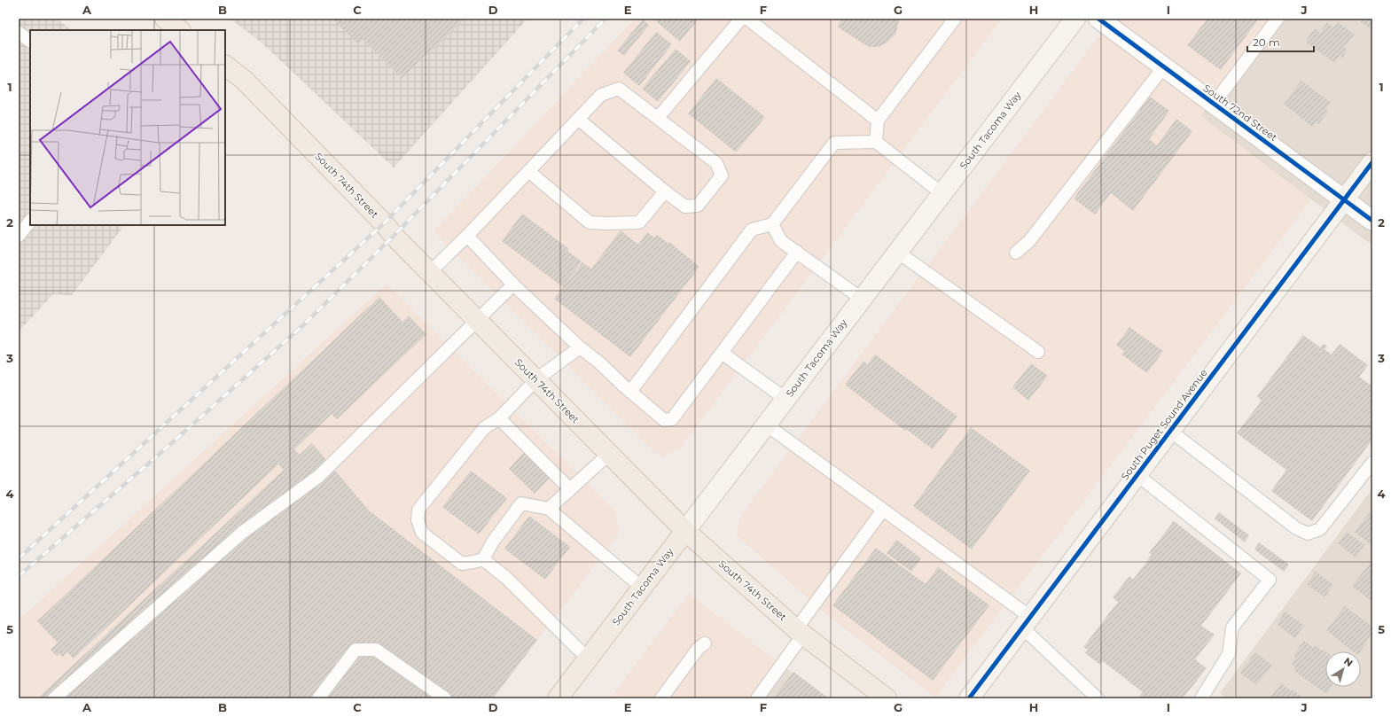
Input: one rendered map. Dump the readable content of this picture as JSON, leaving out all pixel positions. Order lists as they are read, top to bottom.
{
  "streets": {
    "main road": ["South Tacoma Way", "South 74th Street"],
    "street": ["South 72nd Street", "South Puget Sound Avenue"]
  },
  "crossings": [
    ["South 72nd Street", "South Puget Sound Avenue"],
    ["South Tacoma Way", "South 74th Street"]
  ],
  "scale_bar": "20 m",
  "north": "top right",
  "grid": {
    "columns": [
      "A",
      "B",
      "C",
      "D",
      "E",
      "F",
      "G",
      "H",
      "I",
      "J"
    ],
    "rows": [
      "1",
      "2",
      "3",
      "4",
      "5"
    ]
  }
}
